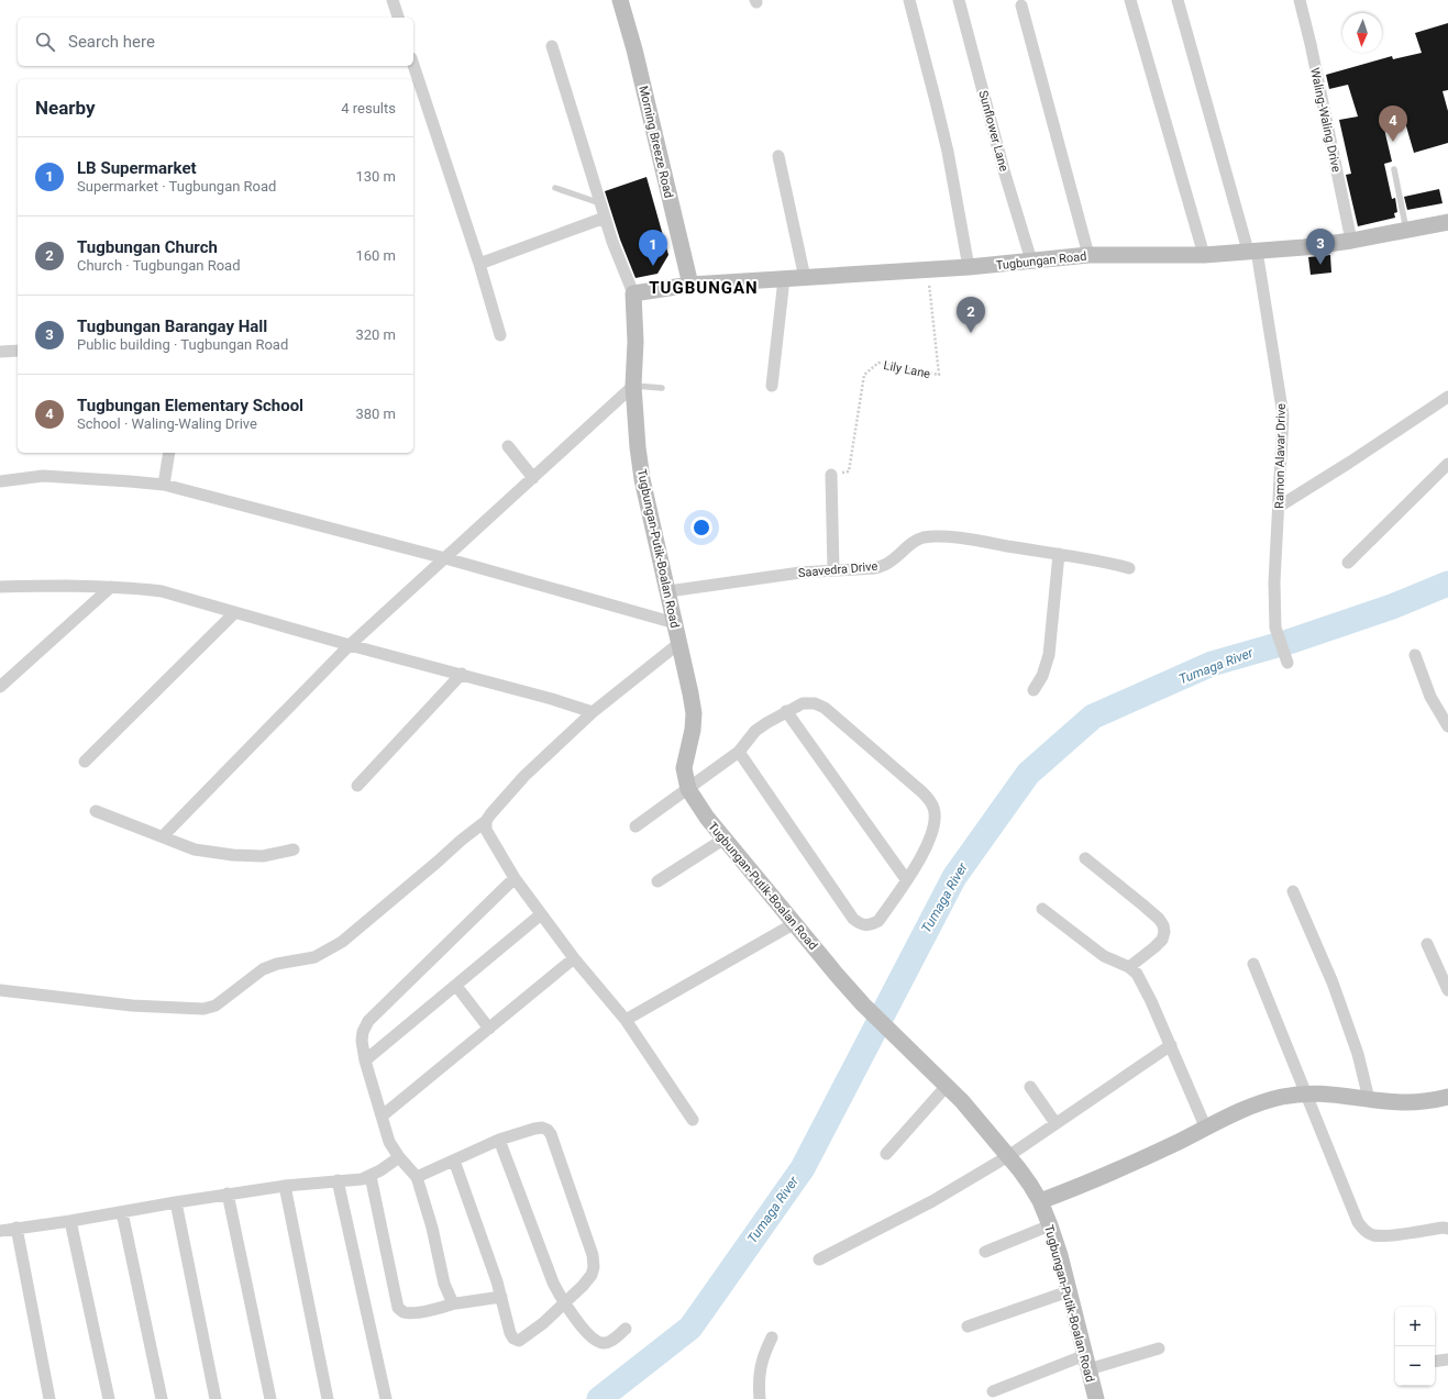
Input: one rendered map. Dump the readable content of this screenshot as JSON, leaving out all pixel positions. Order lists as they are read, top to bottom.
{
  "streets": {
    "main road": ["Morning Breeze Road", "Tugbungan Road", "Tugbungan-Putik-Boalan Road"],
    "street": [
      "Waling-Waling Drive",
      "Sunflower Lane",
      "Ramon Alavar Drive",
      "Saavedra Drive"
    ],
    "path": ["Lily Lane"]
  },
  "crossings": [
    ["Waling-Waling Drive", "Tugbungan Road"],
    ["Sunflower Lane", "Tugbungan Road"],
    ["Morning Breeze Road", "Tugbungan Road"],
    ["Tugbungan Road", "Lily Lane"],
    ["Tugbungan Road", "Ramon Alavar Drive"],
    ["Tugbungan Road", "Tugbungan-Putik-Boalan Road"],
    ["Tugbungan-Putik-Boalan Road", "Saavedra Drive"]
  ],
  "districts": ["TUGBUNGAN"],
  "water": ["Tumaga River"],
  "north": "bottom",
  "page": {
    "search": "Search here",
    "heading": ["Nearby", "4 results"],
    "pins": [
      "4",
      "3",
      "1",
      "2"
    ],
    "list": [
      {
        "mark": "1",
        "name": "LB Supermarket",
        "note": "Supermarket · Tugbungan Road",
        "value": "130 m"
      },
      {
        "mark": "2",
        "name": "Tugbungan Church",
        "note": "Church · Tugbungan Road",
        "value": "160 m"
      },
      {
        "mark": "3",
        "name": "Tugbungan Barangay Hall",
        "note": "Public building · Tugbungan Road",
        "value": "320 m"
      },
      {
        "mark": "4",
        "name": "Tugbungan Elementary School",
        "note": "School · Waling-Waling Drive",
        "value": "380 m"
      }
    ],
    "map_buttons": ["+", "−"]
  }
}
